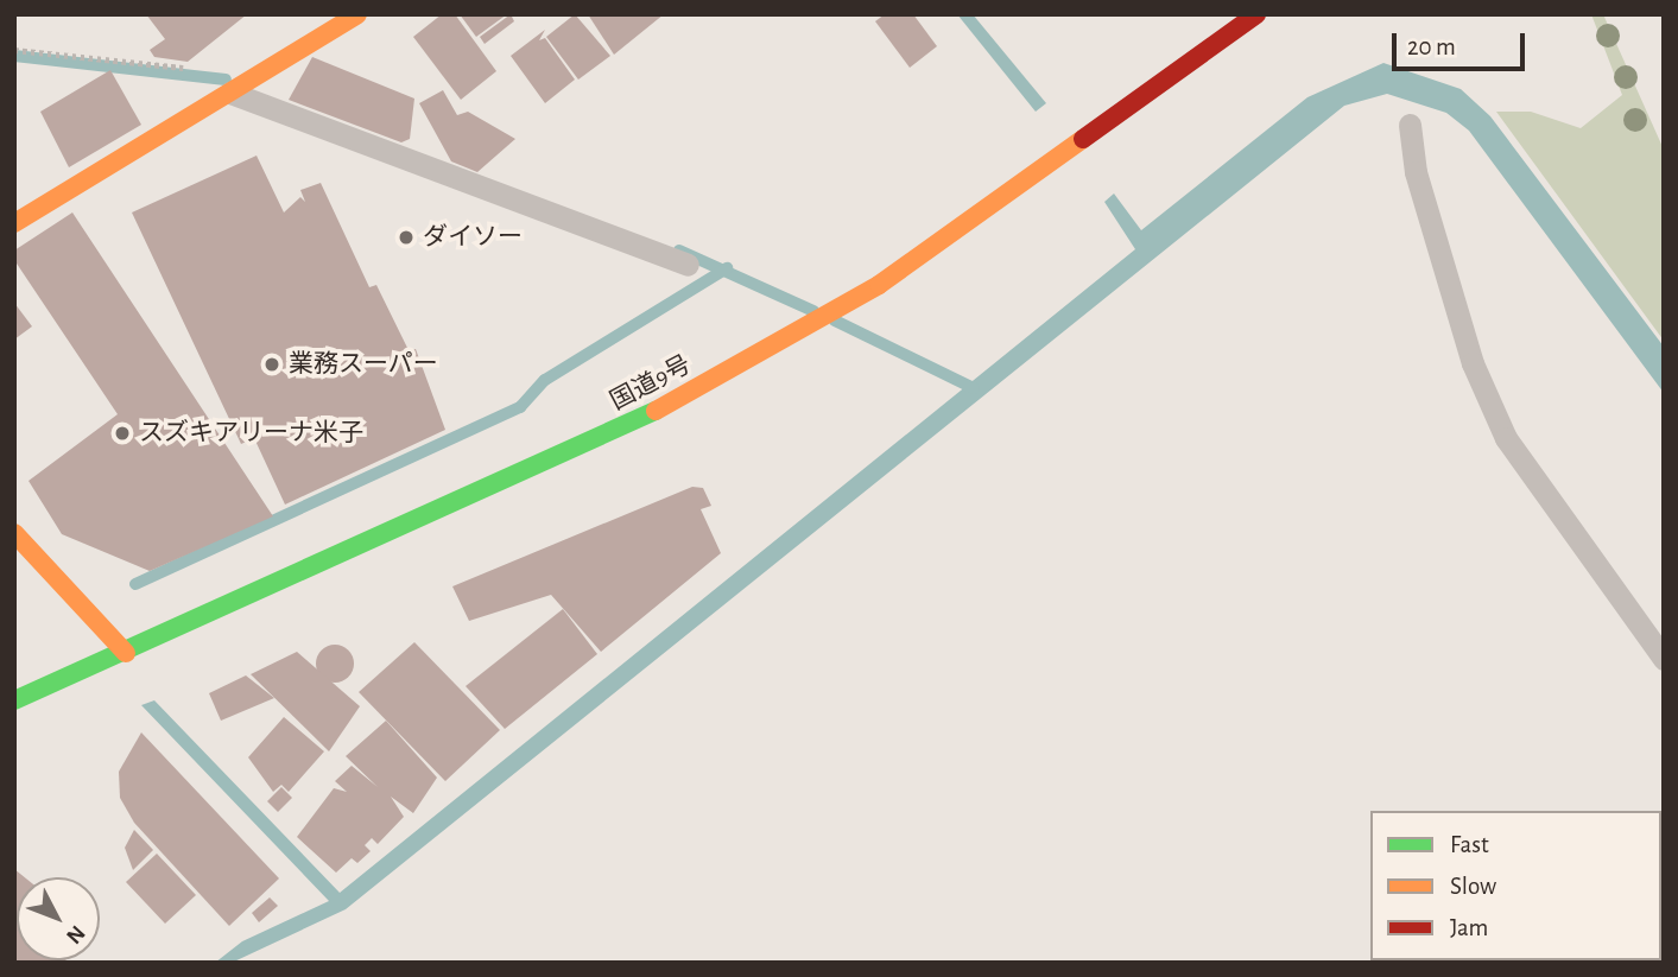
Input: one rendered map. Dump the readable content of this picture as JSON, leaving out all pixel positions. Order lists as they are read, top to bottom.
{
  "streets": {
    "main road": ["国道9号"]
  },
  "places": ["ダイソー", "業務スーパー", "スズキアリーナ米子"],
  "legend": ["Fast", "Slow", "Jam"],
  "scale_bar": "20 m",
  "north": "bottom right"
}
